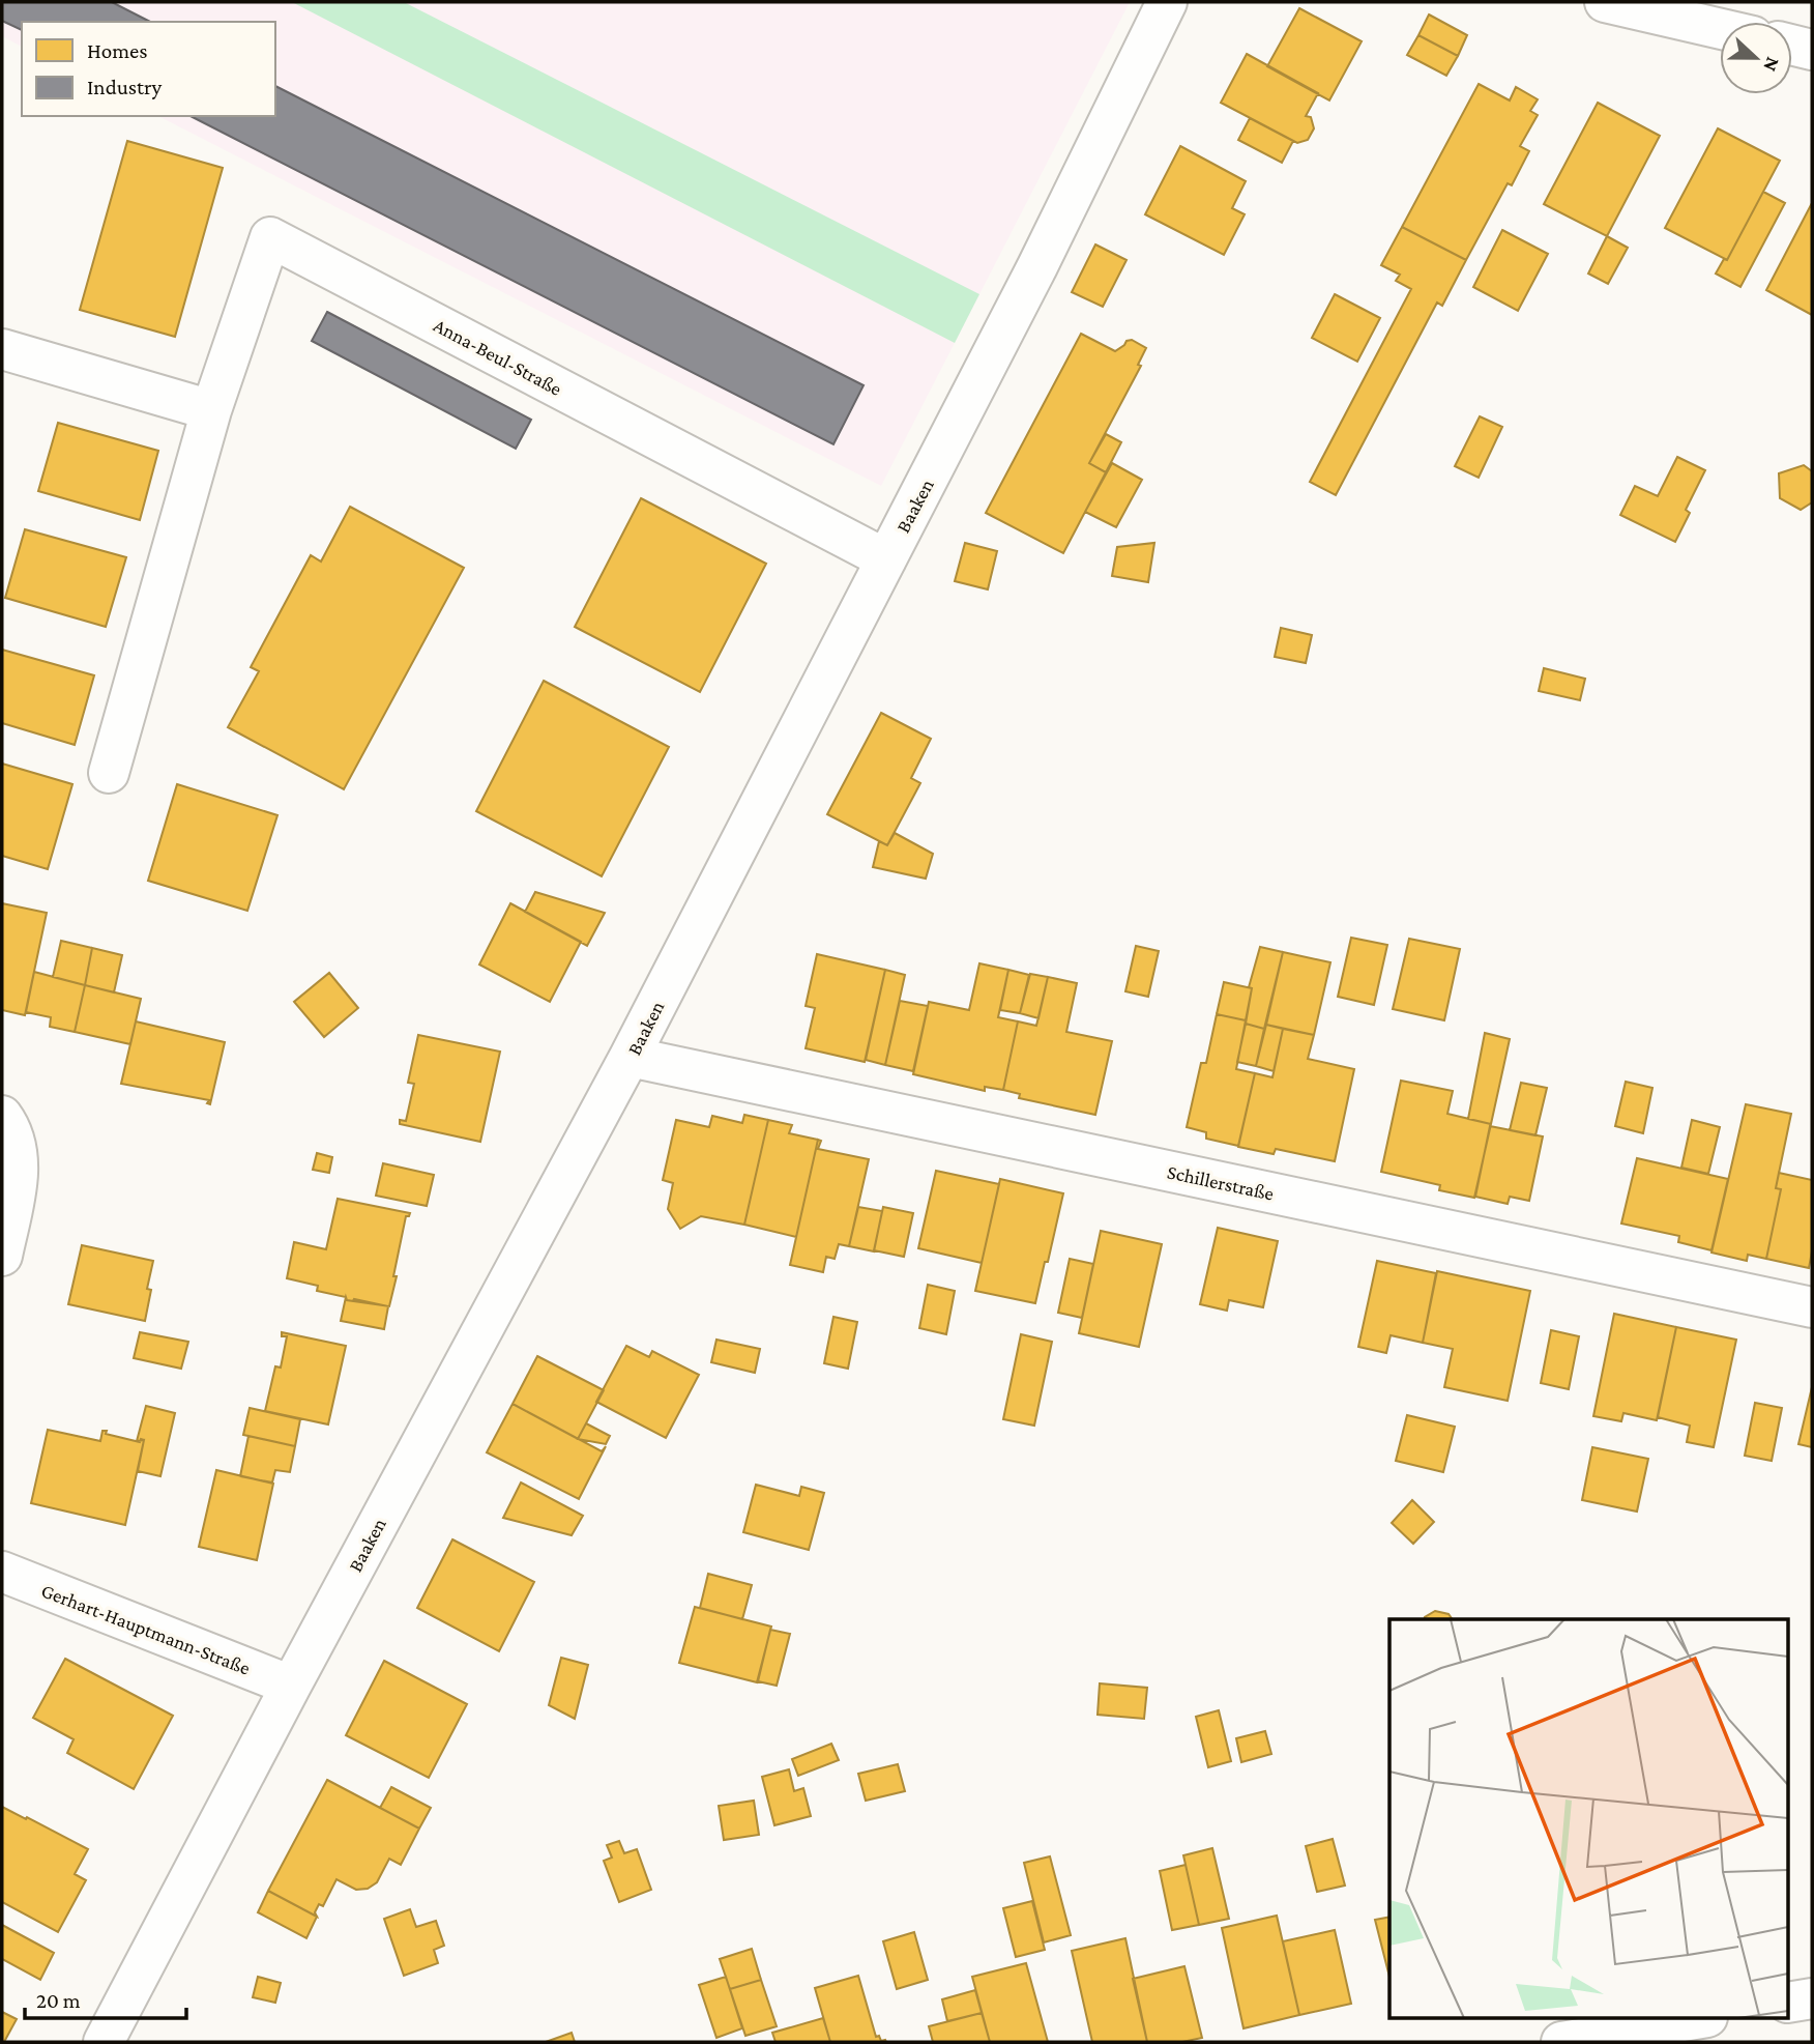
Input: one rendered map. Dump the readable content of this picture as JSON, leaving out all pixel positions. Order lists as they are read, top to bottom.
{
  "streets": {
    "street": [
      "Anna-Beul-Straße",
      "Baaken",
      "Schillerstraße",
      "Gerhart-Hauptmann-Straße"
    ]
  },
  "crossings": [
    ["Anna-Beul-Straße", "Baaken"],
    ["Baaken", "Schillerstraße"],
    ["Baaken", "Gerhart-Hauptmann-Straße"]
  ],
  "legend": ["Homes", "Industry"],
  "scale_bar": "20 m",
  "north": "right"
}
